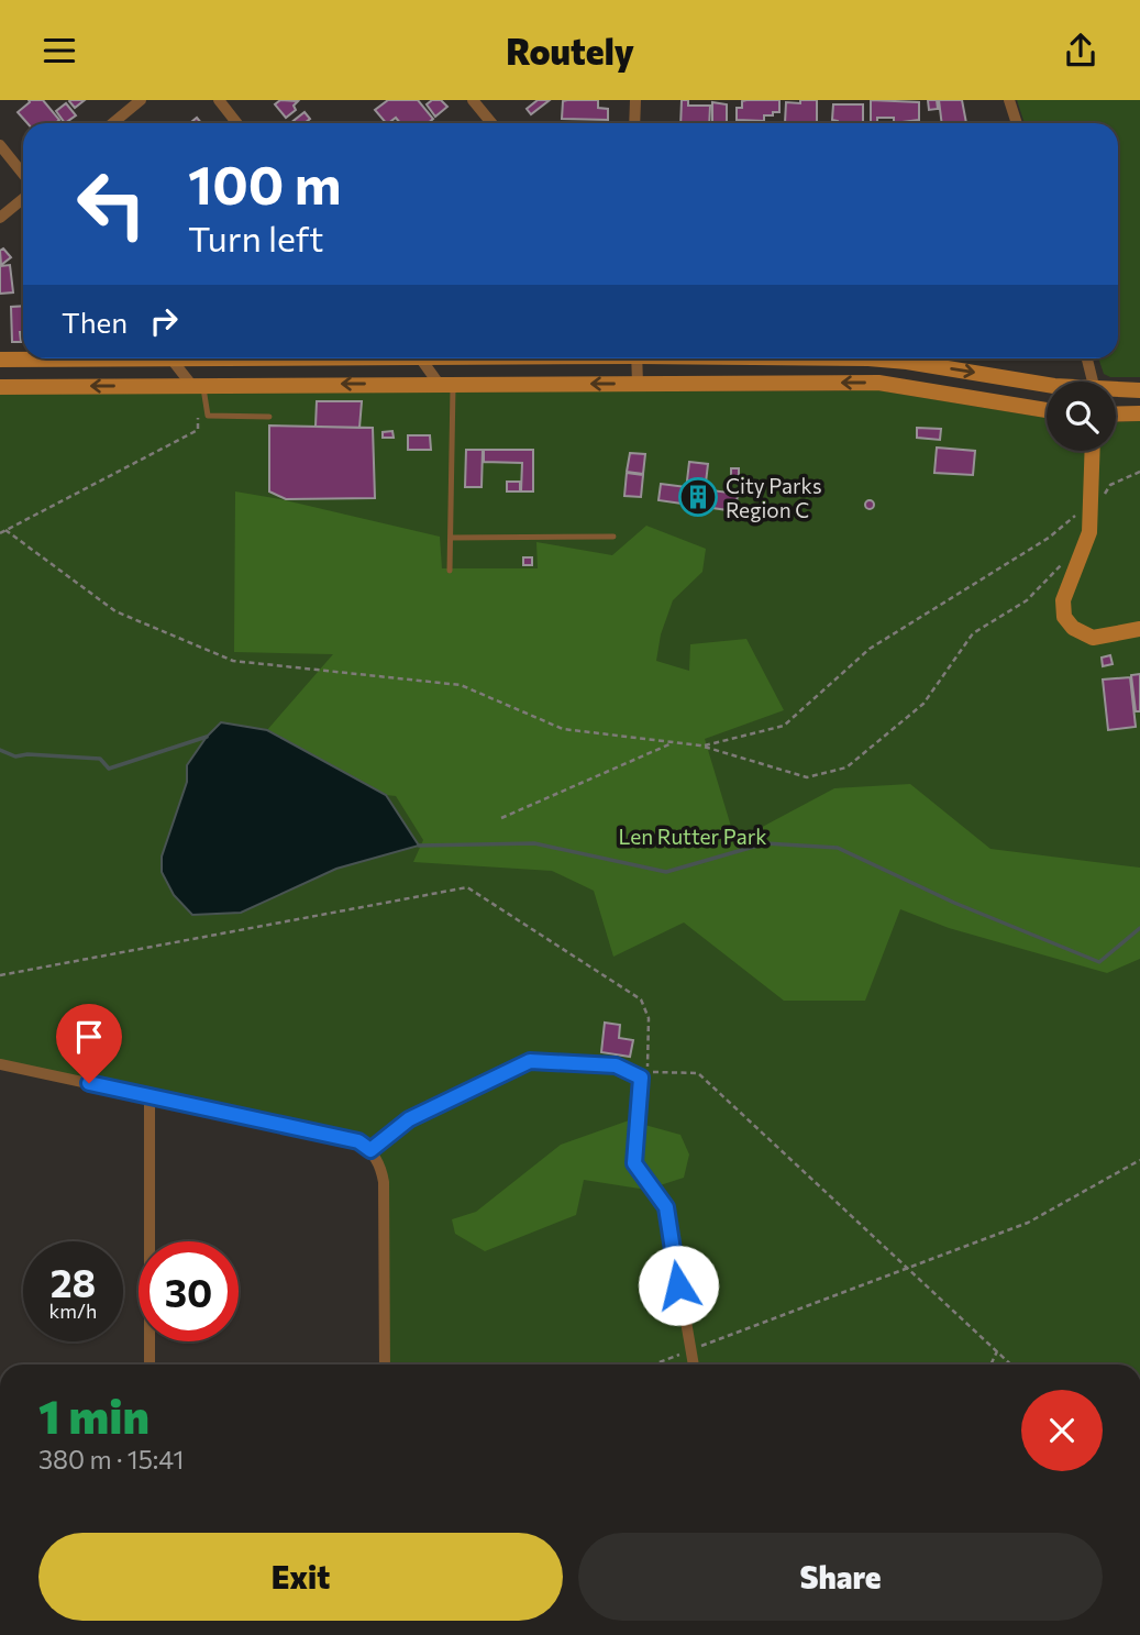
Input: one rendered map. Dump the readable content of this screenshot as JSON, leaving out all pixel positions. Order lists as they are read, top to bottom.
{
  "parks": ["Len Rutter Park"],
  "places": {
    "building": ["City Parks Region C"]
  },
  "page": {
    "header": "Routely",
    "turn": ["100 m", "Turn left"],
    "then": "Then",
    "speed": "28 km/h",
    "limit": "30",
    "heading": ["1 min", "380 m · 15:41"],
    "buttons": ["Exit", "Share"]
  }
}
